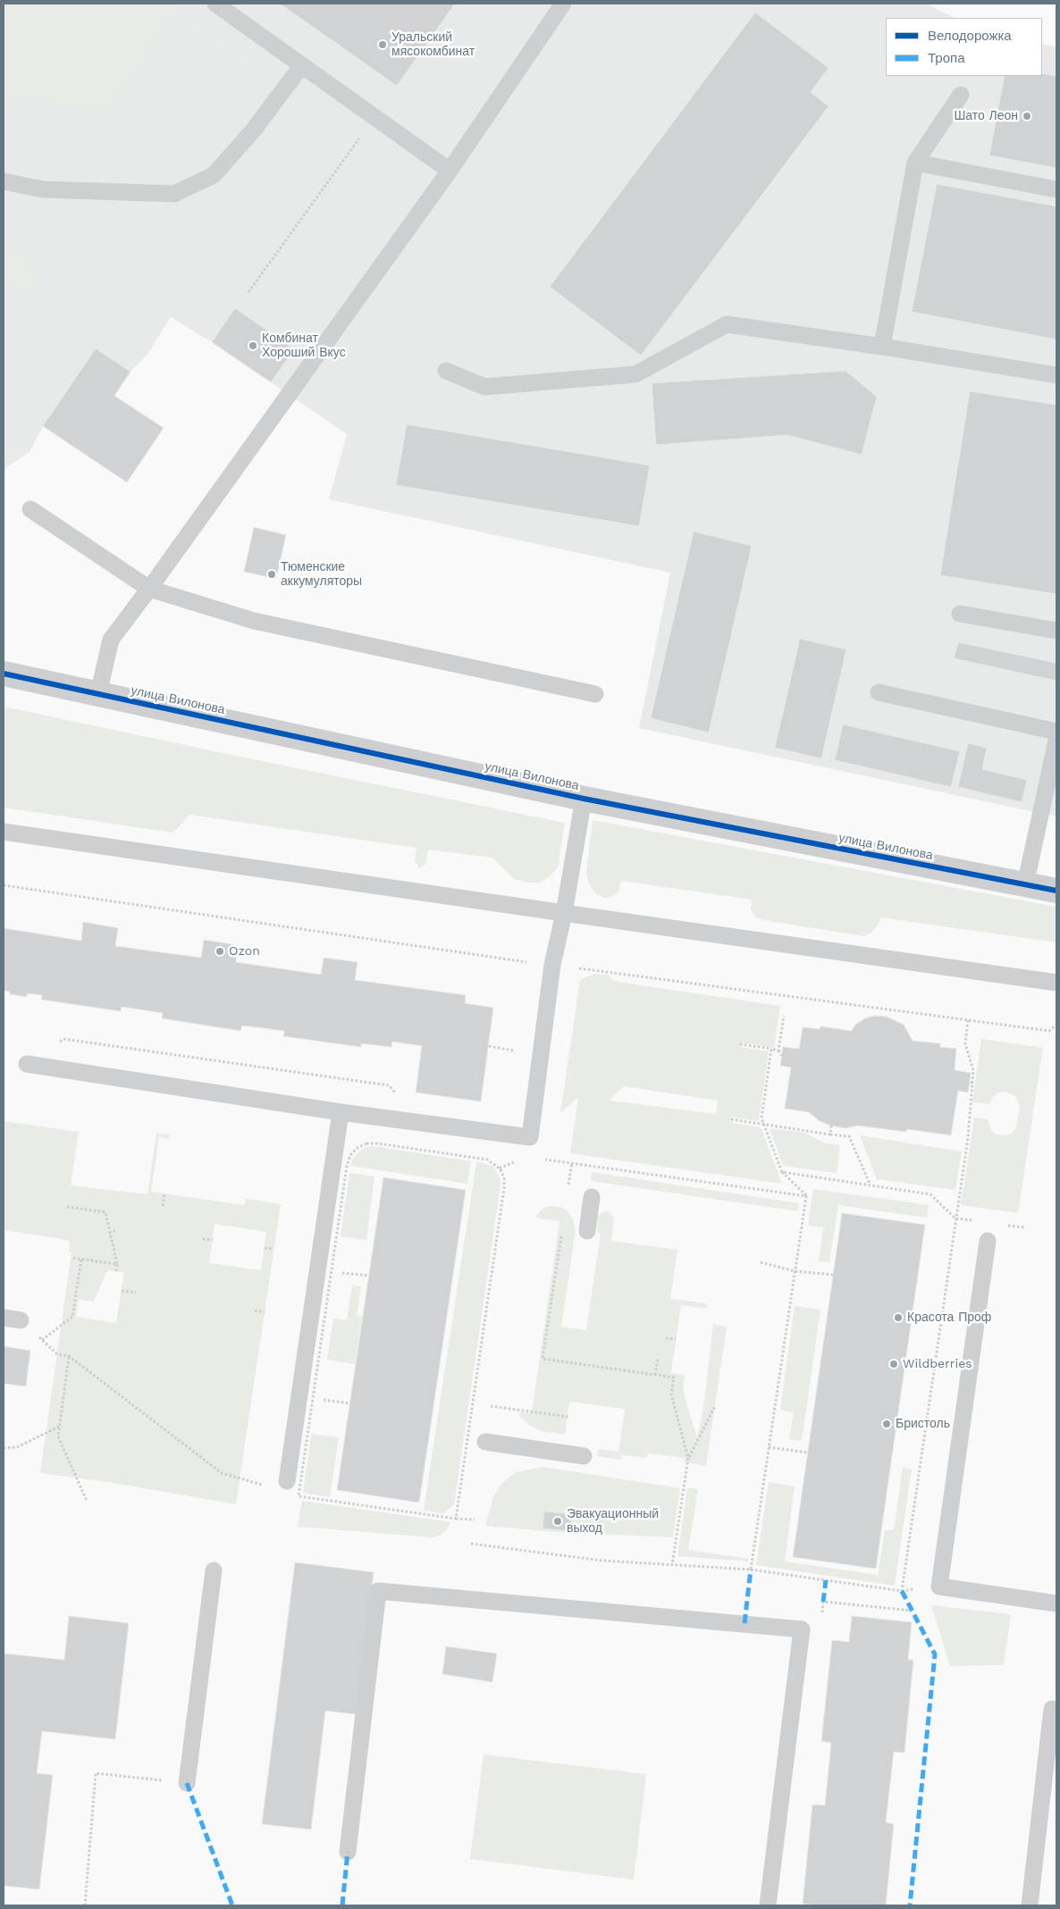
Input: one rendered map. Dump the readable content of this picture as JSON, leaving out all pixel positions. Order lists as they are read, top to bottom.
{
  "streets": {
    "street": ["улица Вилонова"]
  },
  "places": [
    "Уральский мясокомбинат",
    "Шато Леон",
    "Комбинат Хороший Вкус",
    "Тюменские аккумуляторы",
    "Ozon",
    "Красота Проф",
    "Wildberries",
    "Бристоль",
    "Эвакуационный выход"
  ],
  "legend": ["Велодорожка", "Тропа"]
}
